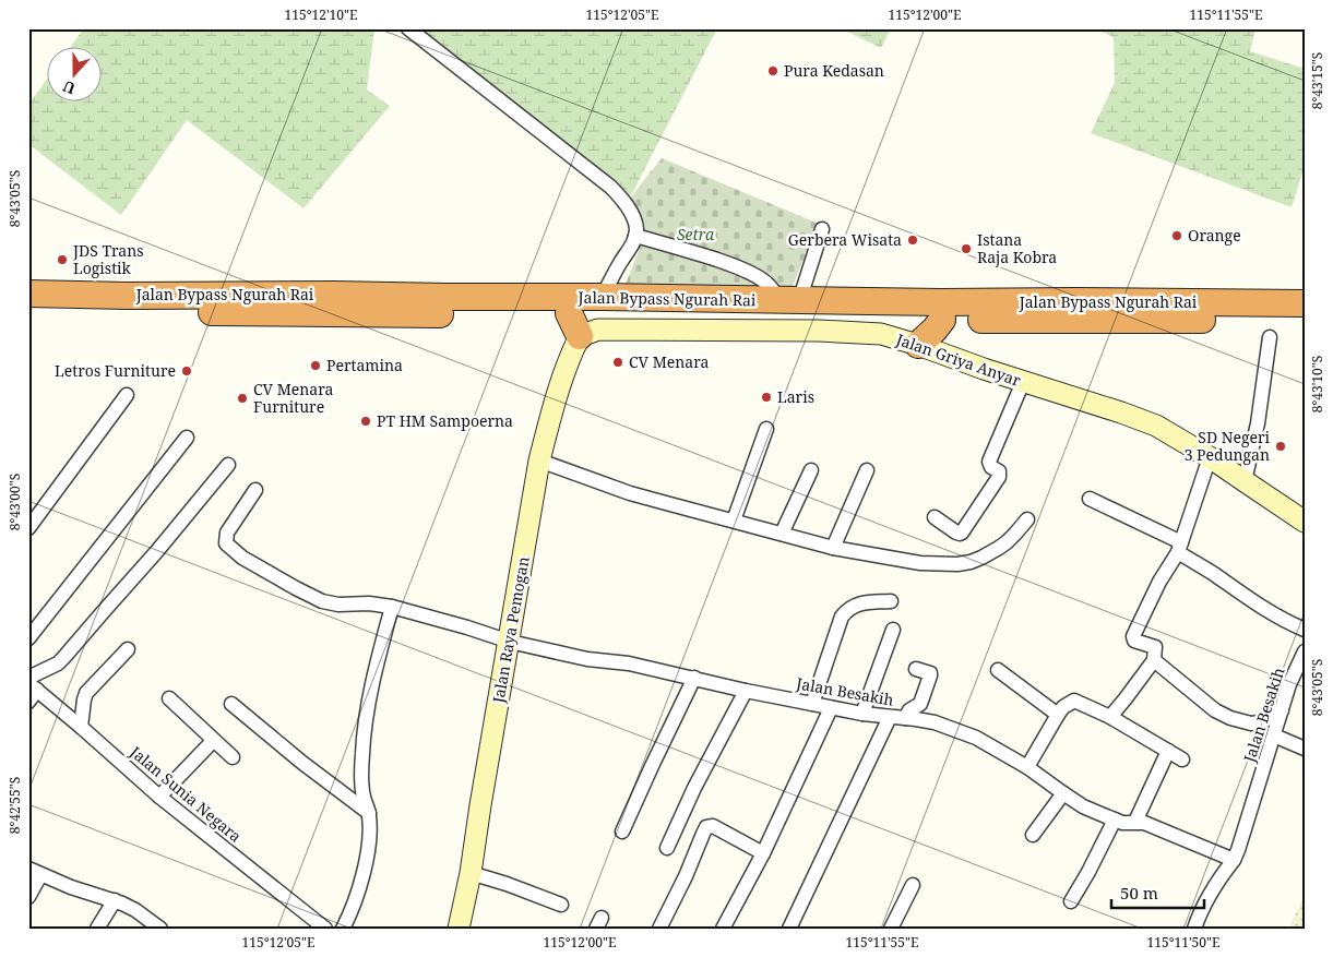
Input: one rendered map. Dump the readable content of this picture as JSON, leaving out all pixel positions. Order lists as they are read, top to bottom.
{
  "streets": {
    "highway": ["Jalan Bypass Ngurah Rai"],
    "street": [
      "Jalan Griya Anyar",
      "Jalan Raya Pemogan",
      "Jalan Besakih",
      "Jalan Sunia Negara"
    ]
  },
  "crossings": [
    ["Jalan Griya Anyar", "Jalan Raya Pemogan"],
    ["Jalan Raya Pemogan", "Jalan Besakih"]
  ],
  "parks": ["Setra"],
  "places": [
    "Pura Kedasan",
    "Orange",
    "Gerbera Wisata",
    "Istana Raja Kobra",
    "JDS Trans Logistik",
    "CV Menara",
    "Pertamina",
    "Letros Furniture",
    "Laris",
    "CV Menara Furniture",
    "PT HM Sampoerna",
    "SD Negeri 3 Pedungan"
  ],
  "scale_bar": "50 m",
  "north": "bottom",
  "coordinates": [
    "115°12'10\"E",
    "115°12'05\"E",
    "115°12'00\"E",
    "115°11'55\"E",
    "8°43'15\"S",
    "8°43'05\"S",
    "8°43'10\"S",
    "8°43'00\"S",
    "8°42'55\"S",
    "115°11'50\"E"
  ]
}
